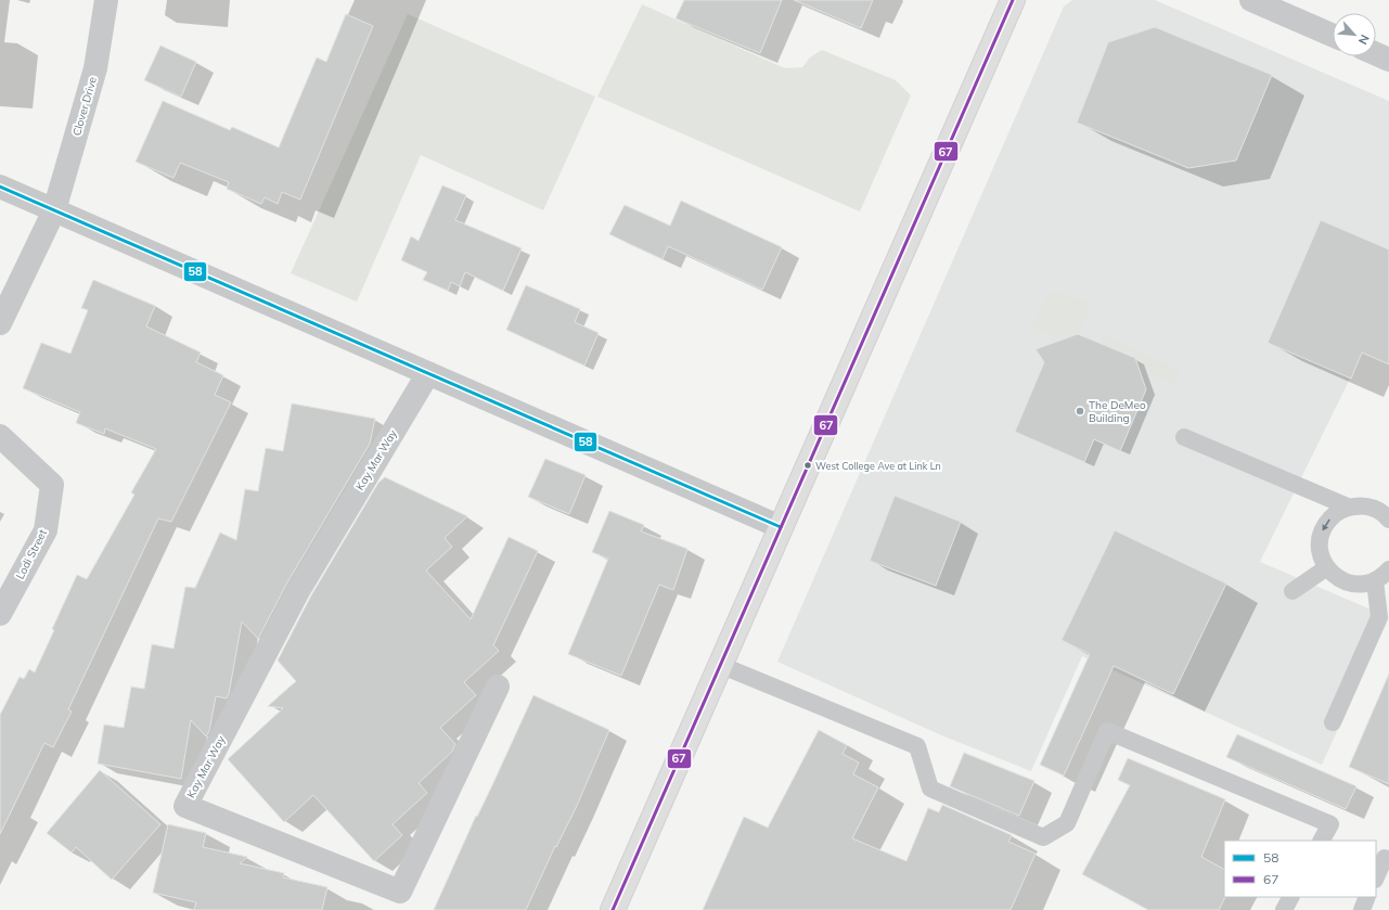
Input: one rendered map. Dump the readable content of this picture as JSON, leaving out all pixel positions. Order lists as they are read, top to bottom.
{
  "streets": {
    "street": ["Clover Drive", "Kay Mar Way", "Lodi Street"]
  },
  "places": ["The DeMeo Building", "West College Ave at Link Ln"],
  "lines": ["transit line 67", "transit line 58"],
  "legend": ["58", "67"],
  "north": "bottom right"
}
